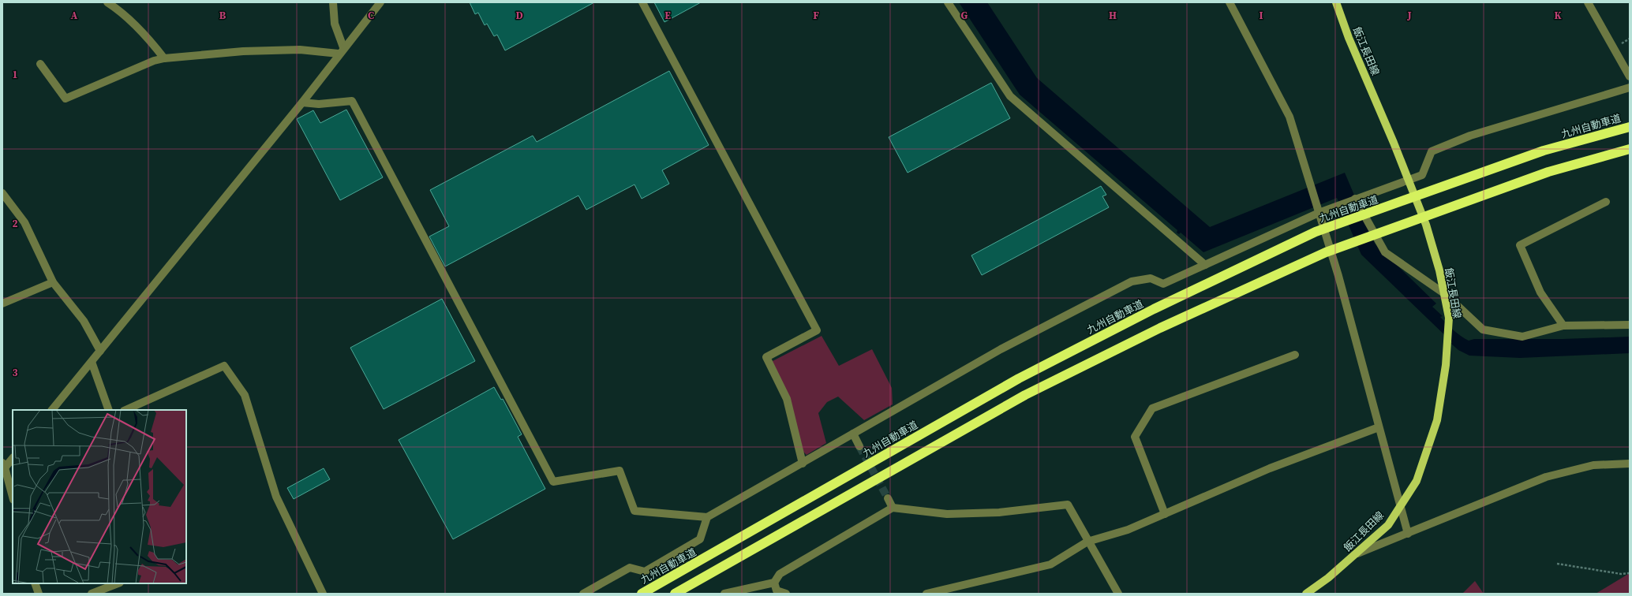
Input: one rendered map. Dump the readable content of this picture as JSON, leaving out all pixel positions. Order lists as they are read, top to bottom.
{
  "streets": {
    "highway": ["九州自動車道"],
    "main road": ["飯江長田線"]
  },
  "grid": {
    "columns": [
      "A",
      "B",
      "C",
      "D",
      "E",
      "F",
      "G",
      "H",
      "I",
      "J",
      "K"
    ],
    "rows": ["1", "2", "3"]
  }
}
